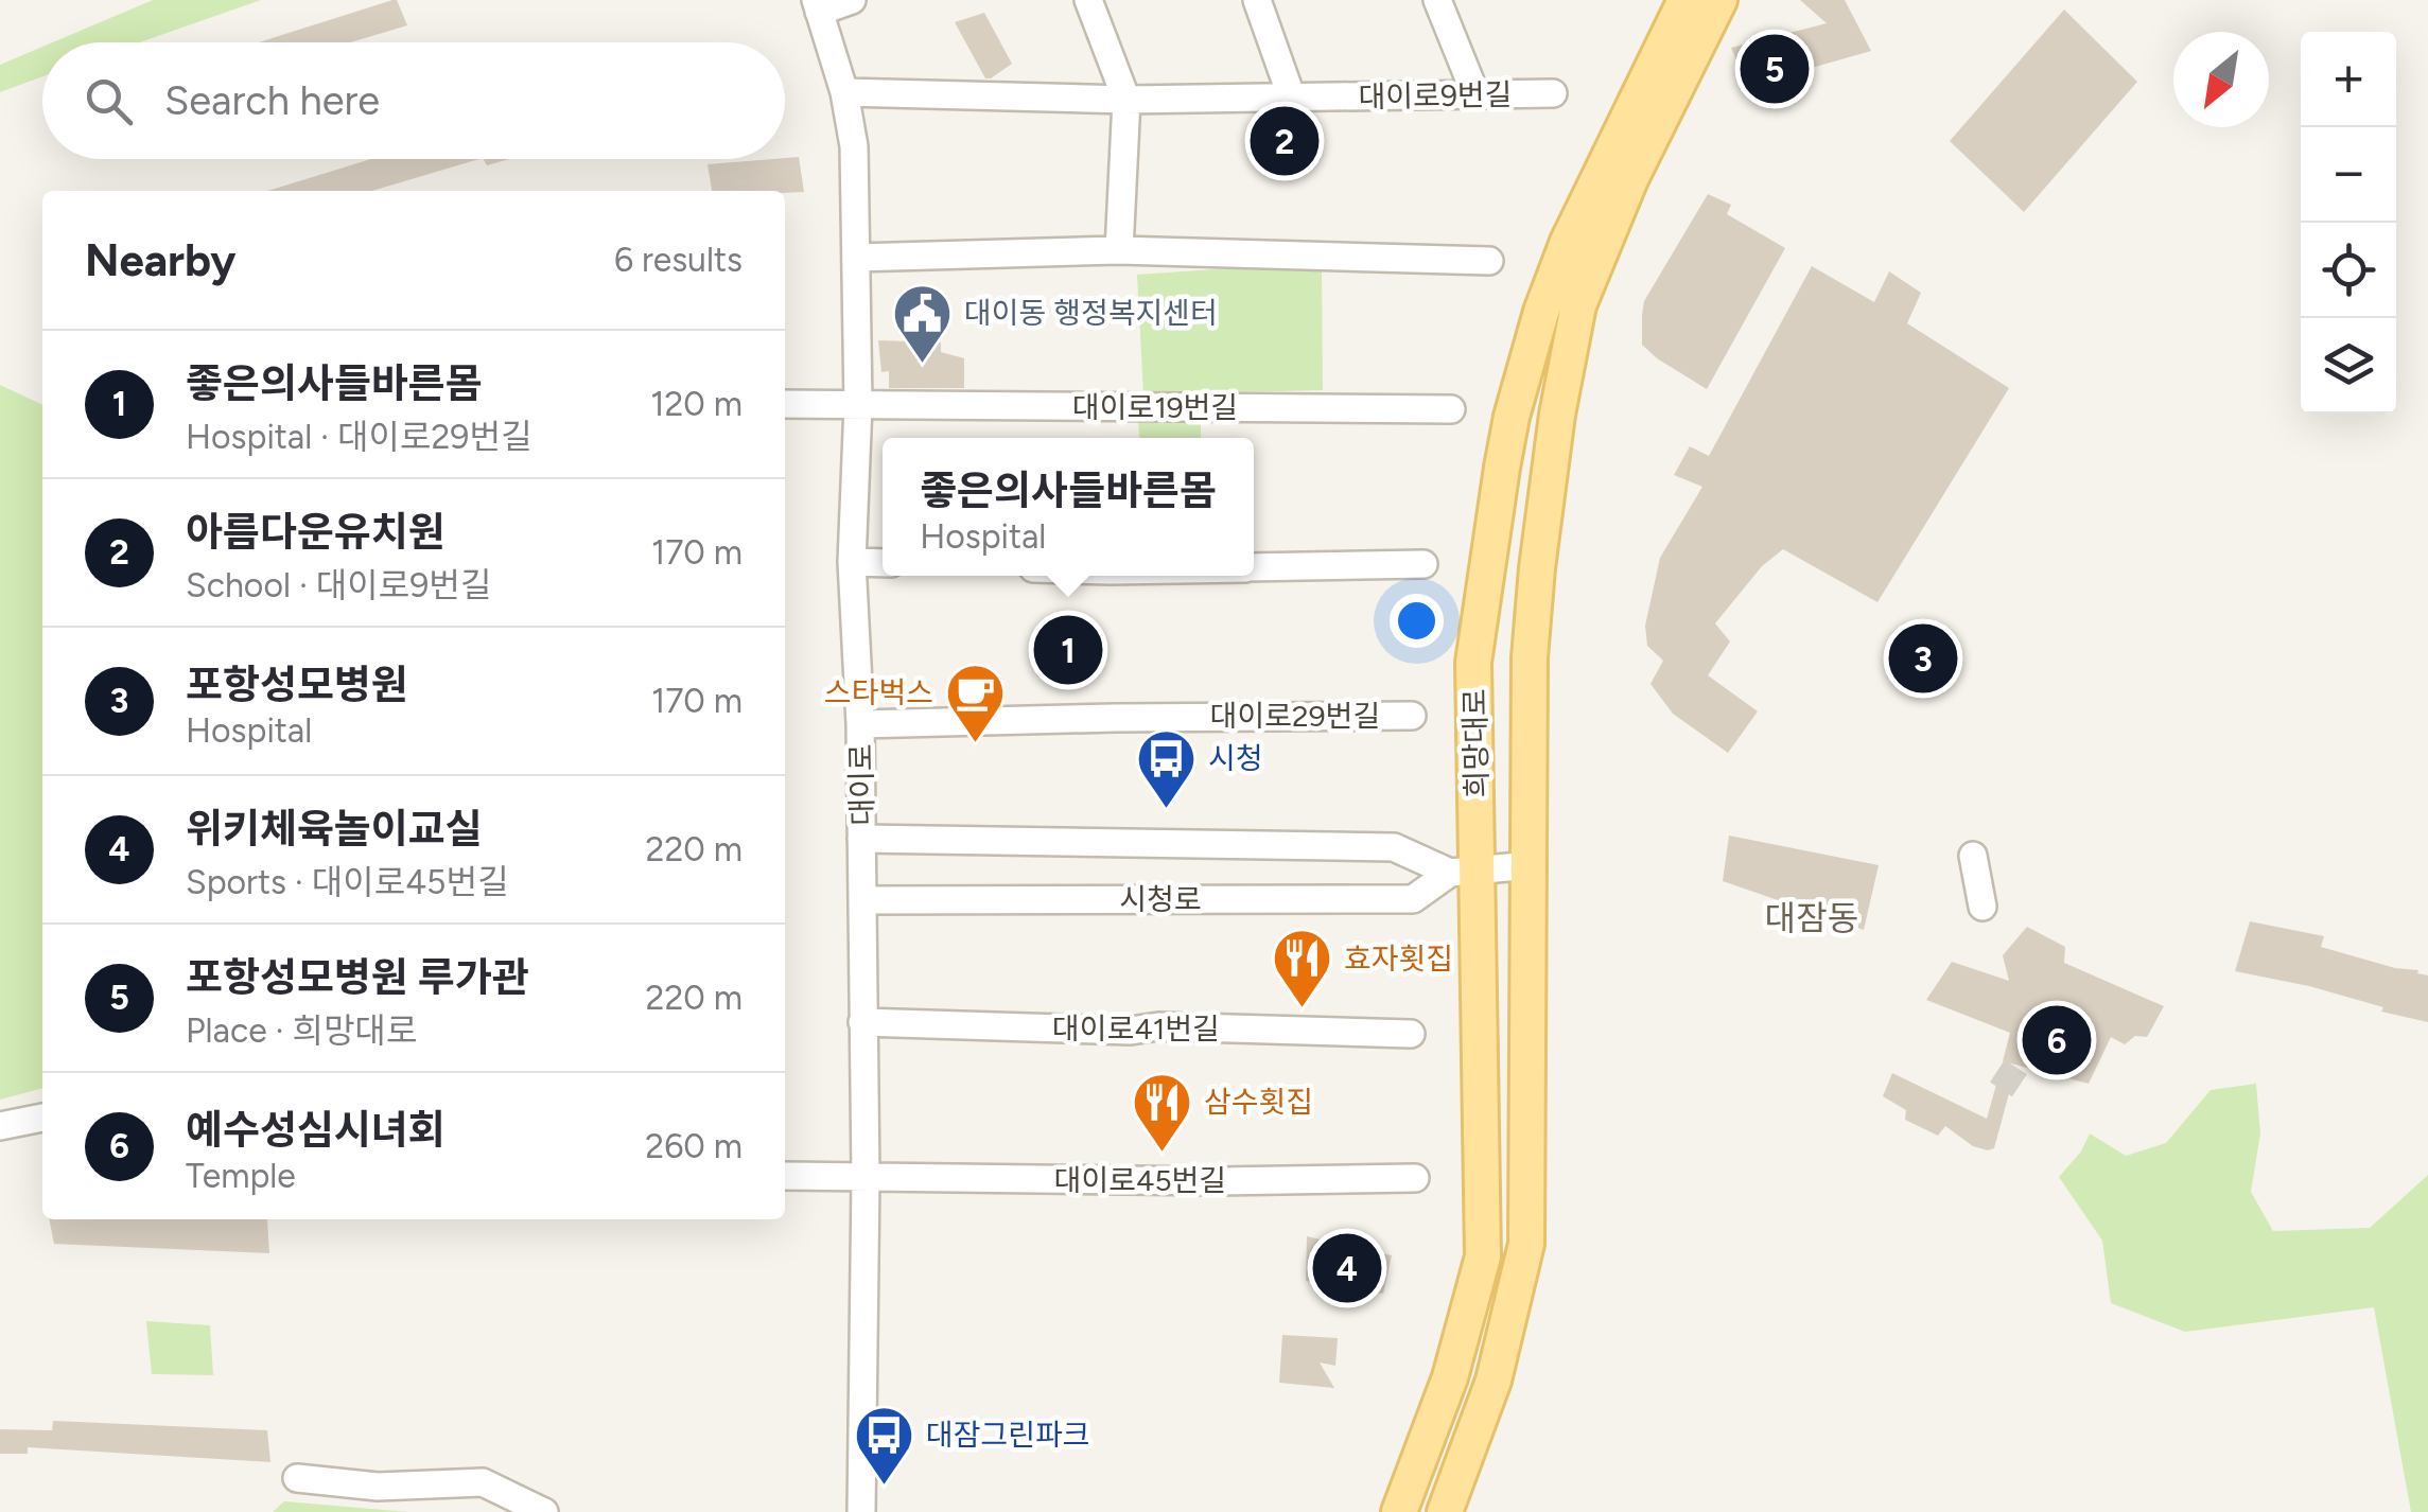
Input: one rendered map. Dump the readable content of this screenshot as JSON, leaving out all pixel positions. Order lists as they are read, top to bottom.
{
  "streets": {
    "main road": ["희망대로"],
    "street": [
      "대이로9번길",
      "대이로19번길",
      "대이로29번길",
      "대이로",
      "시청로",
      "대이로41번길",
      "대이로45번길"
    ]
  },
  "crossings": [
    ["대이로9번길", "대이로"],
    ["대이로19번길", "대이로"],
    ["대이로29번길", "대이로"],
    ["희망대로", "시청로"],
    ["대이로", "시청로"],
    ["대이로", "대이로41번길"],
    ["대이로", "대이로45번길"]
  ],
  "districts": ["대잠동"],
  "places": {
    "public building": ["대이동 행정복지센터"],
    "cafe": ["스타벅스"],
    "bus stop": ["시청", "대잠그린파크"],
    "restaurant": ["효자횟집", "삼수횟집"]
  },
  "north": "bottom left",
  "page": {
    "pins": [
      "5",
      "2",
      "1",
      "3",
      "6",
      "4"
    ],
    "map_buttons": ["+", "−"],
    "search": "Search here",
    "heading": ["Nearby", "6 results"],
    "list": [
      {
        "mark": "1",
        "name": "좋은의사들바른몸",
        "note": "Hospital · 대이로29번길",
        "value": "120 m"
      },
      {
        "mark": "2",
        "name": "아름다운유치원",
        "note": "School · 대이로9번길",
        "value": "170 m"
      },
      {
        "mark": "3",
        "name": "포항성모병원",
        "note": "Hospital",
        "value": "170 m"
      },
      {
        "mark": "4",
        "name": "위키체육놀이교실",
        "note": "Sports · 대이로45번길",
        "value": "220 m"
      },
      {
        "mark": "5",
        "name": "포항성모병원 루가관",
        "note": "Place · 희망대로",
        "value": "220 m"
      },
      {
        "mark": "6",
        "name": "예수성심시녀회",
        "note": "Temple",
        "value": "260 m"
      }
    ],
    "popup": ["좋은의사들바른몸", "Hospital"]
  }
}
